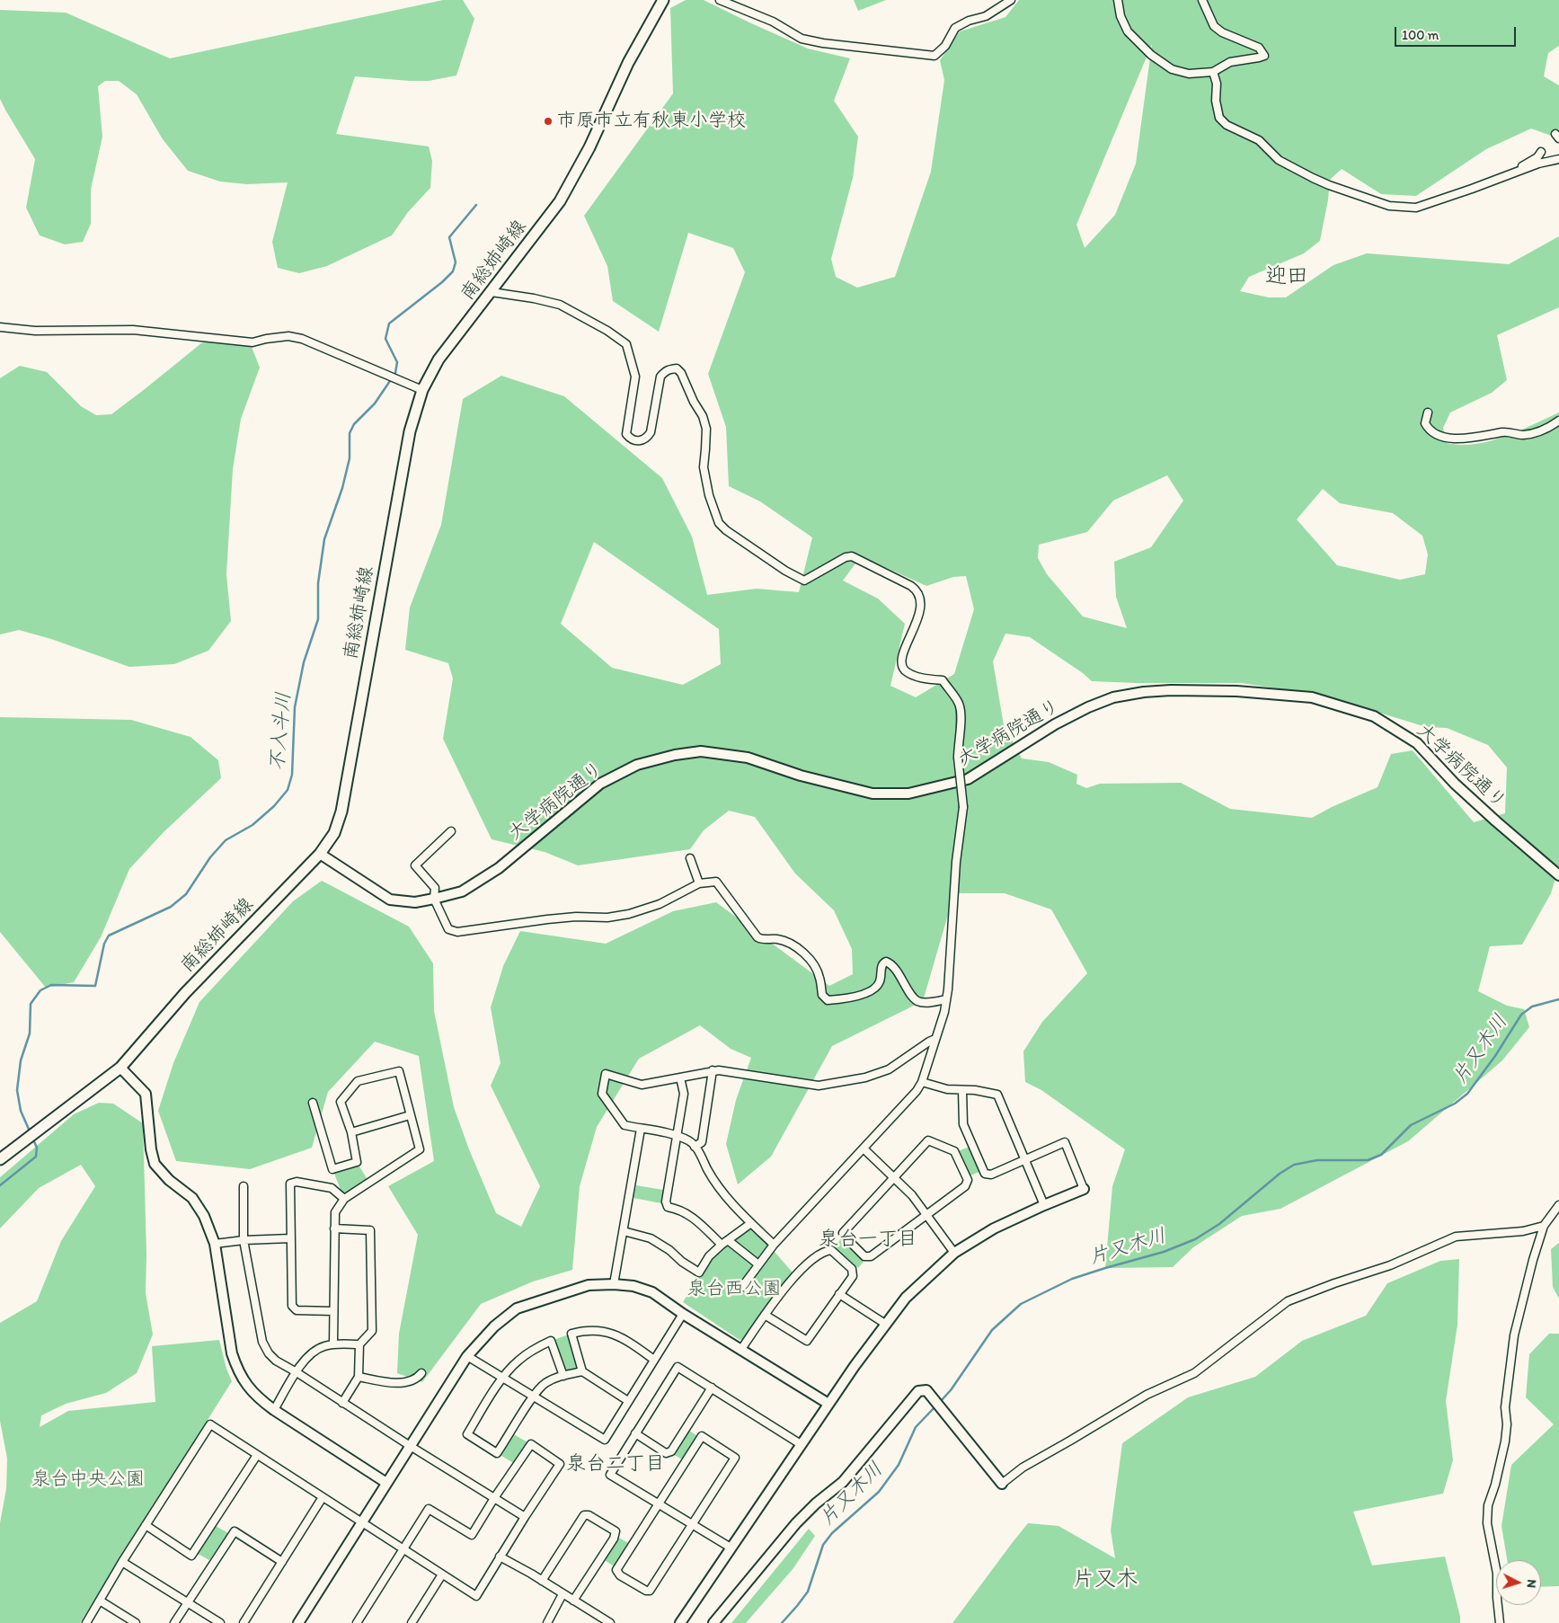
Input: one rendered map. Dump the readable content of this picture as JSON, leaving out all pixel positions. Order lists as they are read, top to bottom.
{
  "streets": {
    "main road": ["南総姉崎線"],
    "street": ["大学病院通り"]
  },
  "crossings": [
    ["南総姉崎線", "大学病院通り"]
  ],
  "districts": [
    "迎田",
    "泉台一丁目",
    "泉台二丁目",
    "片又木"
  ],
  "water": ["不入斗川", "片又木川"],
  "parks": ["泉台西公園", "泉台中央公園"],
  "places": ["市原市立有秋東小学校"],
  "scale_bar": "100 m",
  "north": "right"
}
